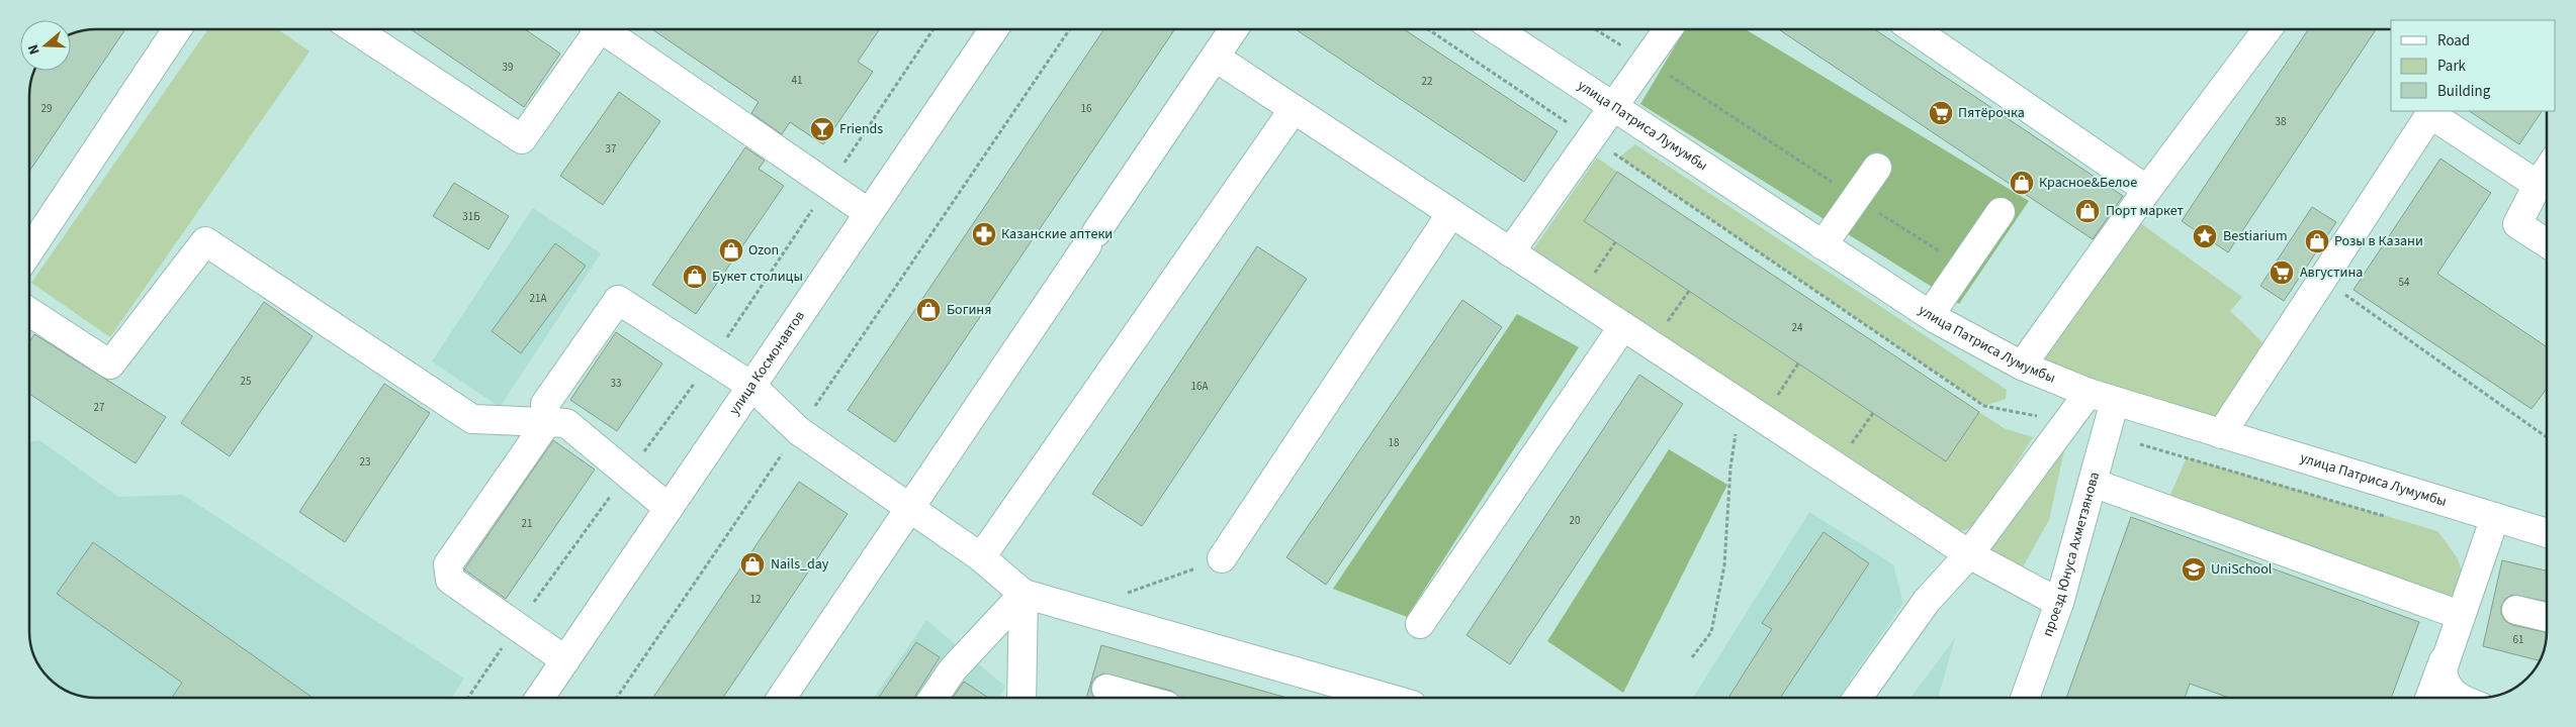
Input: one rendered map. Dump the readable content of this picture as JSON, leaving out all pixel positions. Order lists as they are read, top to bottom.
{
  "streets": {
    "street": ["улица Патриса Лумумбы", "улица Космонавтов", "проезд Юнуса Ахметзянова"]
  },
  "crossings": [
    ["улица Патриса Лумумбы", "проезд Юнуса Ахметзянова"]
  ],
  "places": {
    "supermarket": ["Пятёрочка", "Августина"],
    "bar": ["Friends"],
    "shop": [
      "Красное&Белое",
      "Порт маркет",
      "Розы в Казани",
      "Ozon",
      "Букет столицы",
      "Богиня",
      "Nails_day"
    ],
    "pharmacy": ["Казанские аптеки"],
    "place": ["Bestiarium"],
    "school or university": ["UniSchool"]
  },
  "house_numbers": [
    "39",
    "41",
    "22",
    "29",
    "16",
    "38",
    "37",
    "31Б",
    "54",
    "21А",
    "24",
    "25",
    "33",
    "16А",
    "27",
    "18",
    "23",
    "20",
    "21",
    "12",
    "61"
  ],
  "legend": ["Road", "Park", "Building"],
  "north": "left"
}
